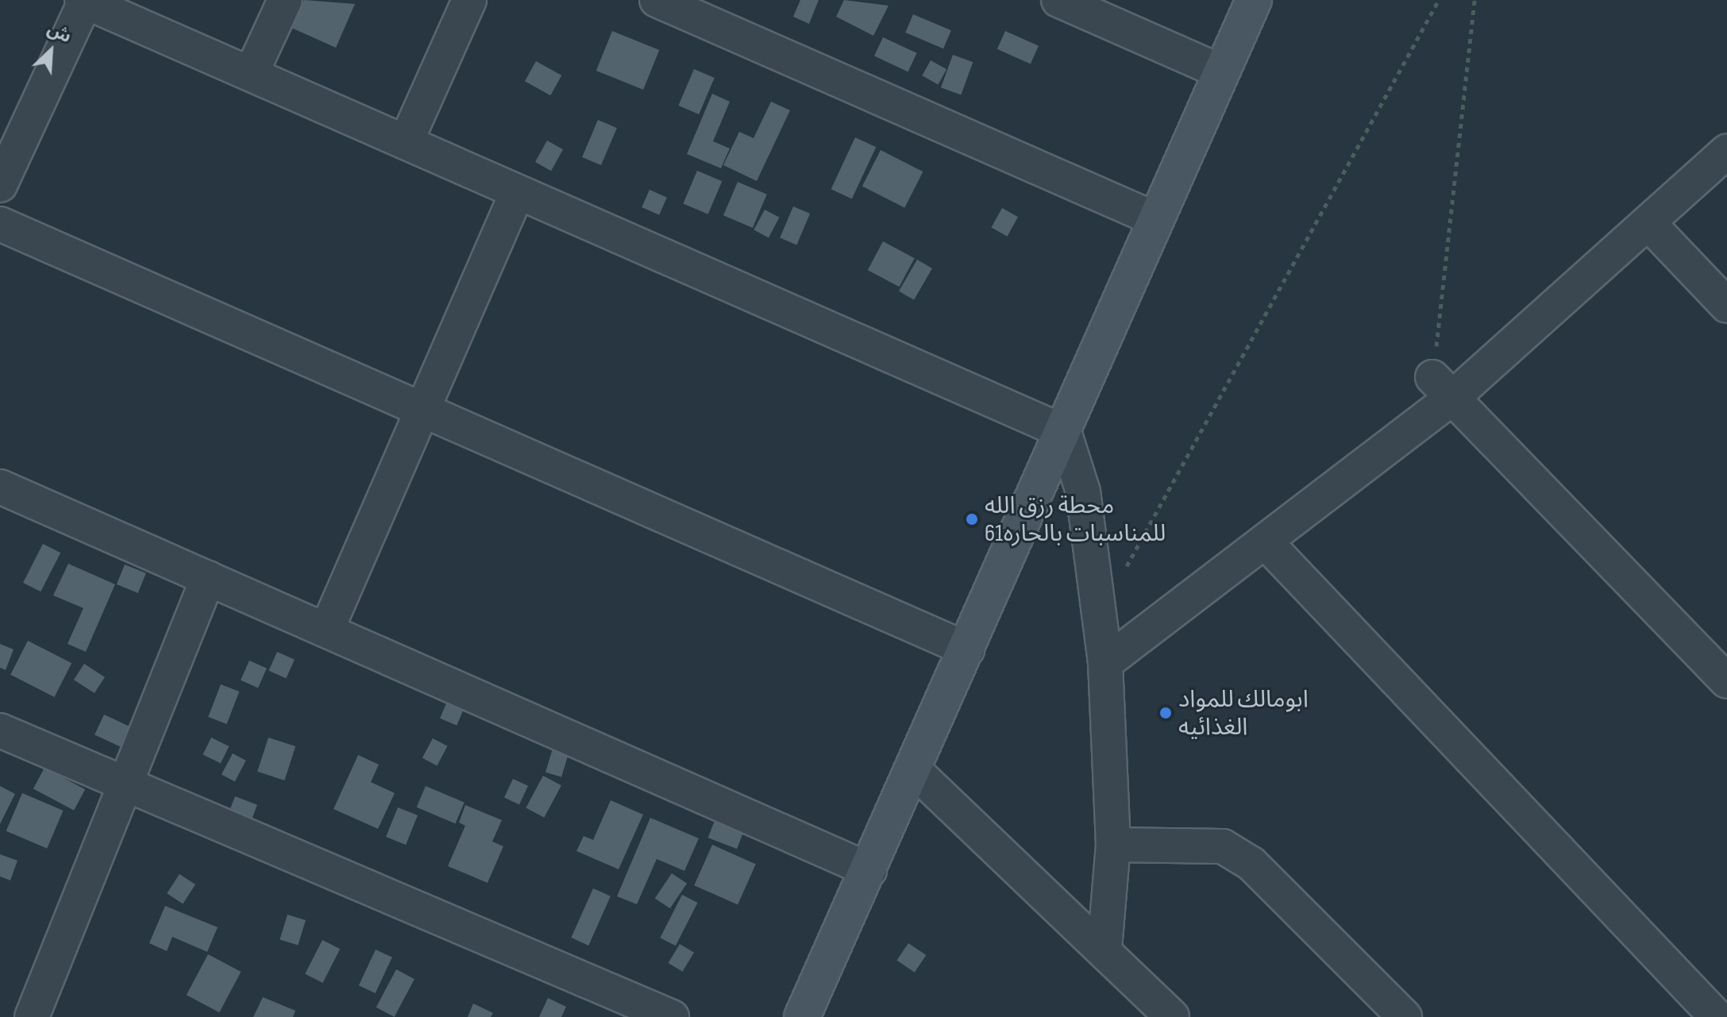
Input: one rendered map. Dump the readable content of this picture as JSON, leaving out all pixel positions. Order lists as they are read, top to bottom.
{
  "places": ["محطة رزق الله للمناسبات بالحاره61", "ابومالك للمواد الغذائيه"],
  "north": "top right"
}
